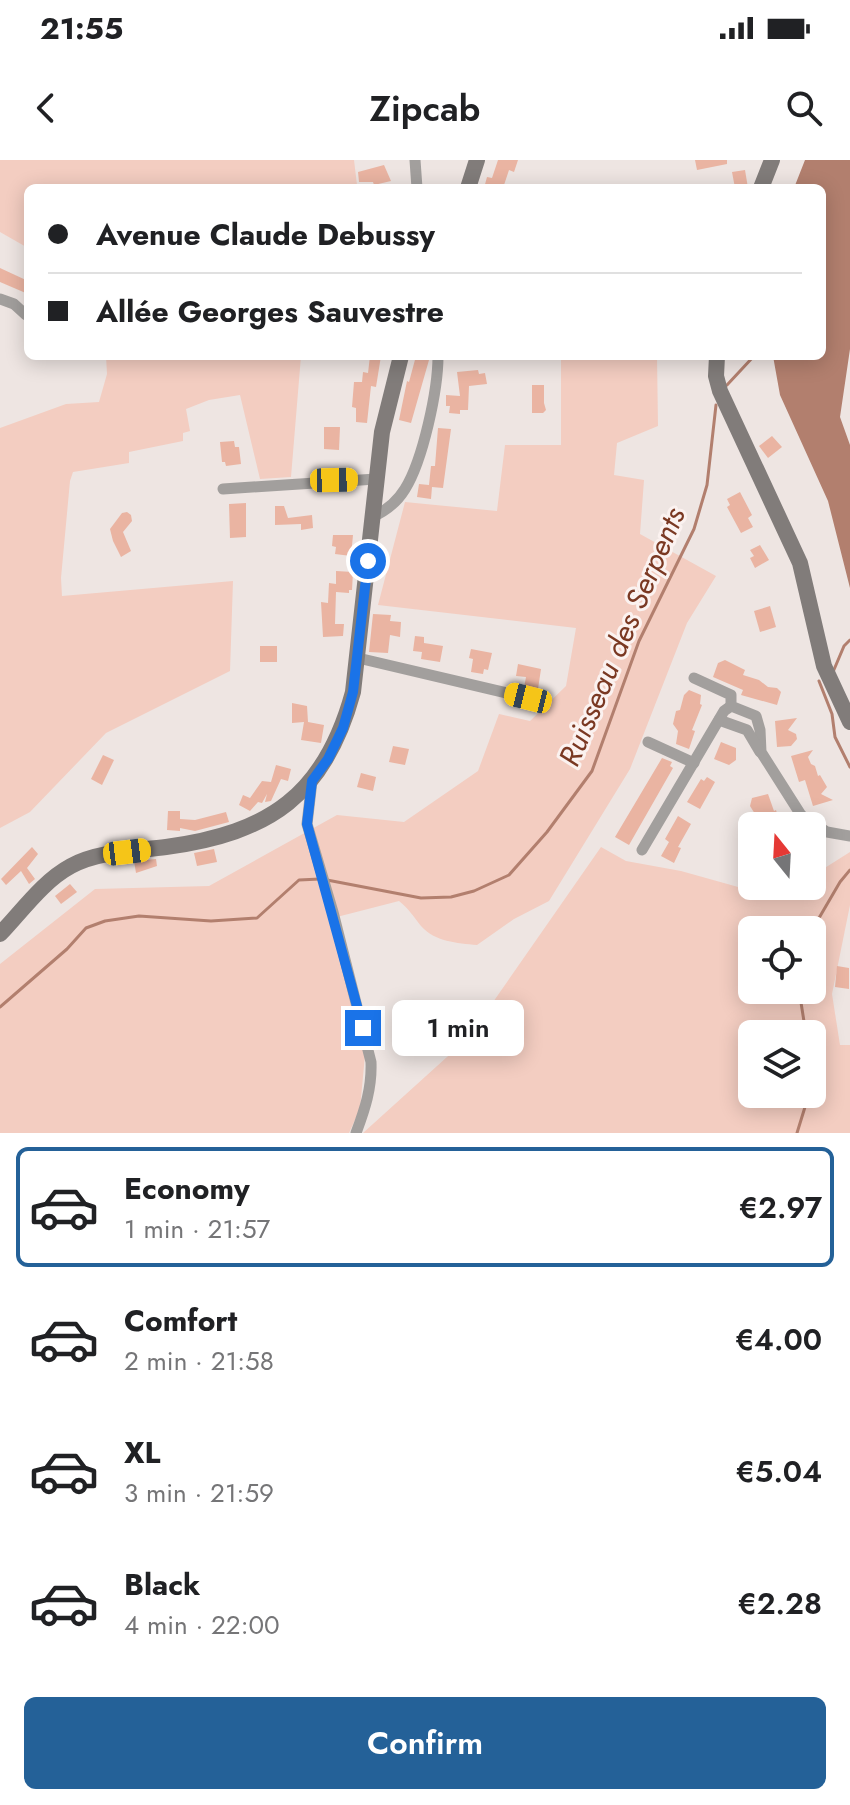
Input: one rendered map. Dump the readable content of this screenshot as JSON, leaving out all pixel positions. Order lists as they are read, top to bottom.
{
  "water": ["Ruisseau des Serpents"],
  "north": "top",
  "page": {
    "status": "21:55",
    "header": "Zipcab",
    "banner": ["Avenue Claude Debussy", "Allée Georges Sauvestre"],
    "bubble": "1 min",
    "list": [
      {
        "name": "Economy",
        "note": "1 min · 21:57",
        "value": "€2.97"
      },
      {
        "name": "Comfort",
        "note": "2 min · 21:58",
        "value": "€4.00"
      },
      {
        "name": "XL",
        "note": "3 min · 21:59",
        "value": "€5.04"
      },
      {
        "name": "Black",
        "note": "4 min · 22:00",
        "value": "€2.28"
      }
    ],
    "buttons": "Confirm"
  }
}
